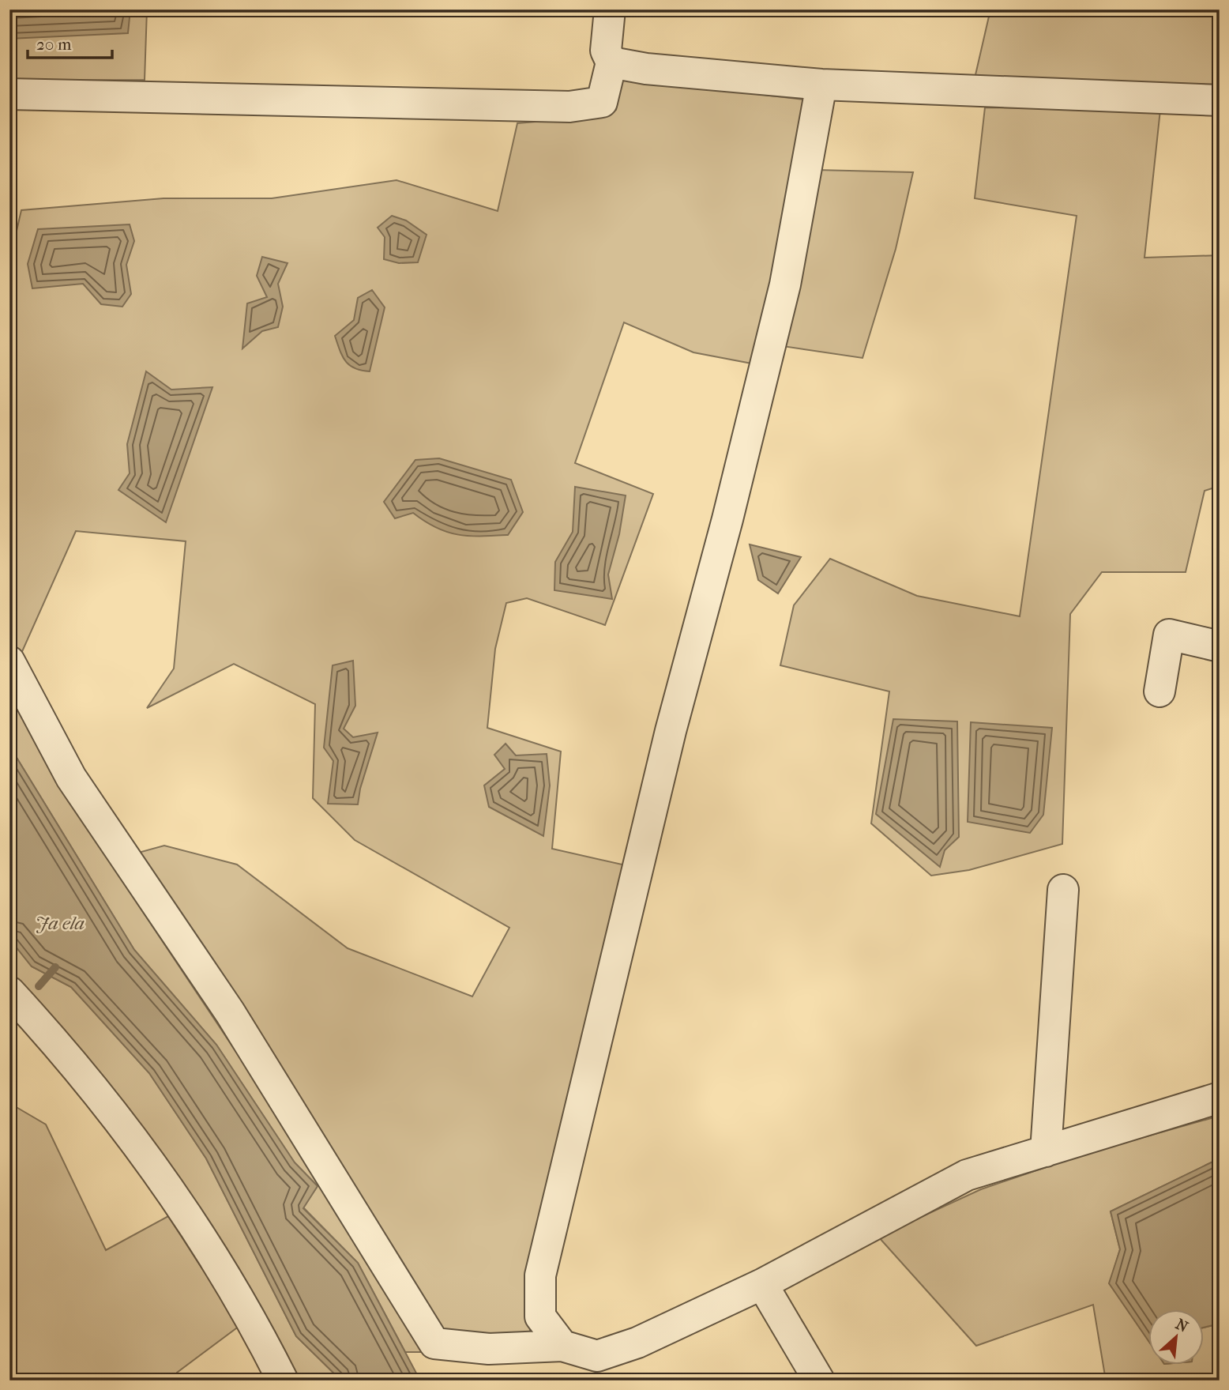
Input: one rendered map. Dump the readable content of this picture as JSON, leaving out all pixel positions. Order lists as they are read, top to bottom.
{
  "water": ["Ja ela"],
  "scale_bar": "20 m",
  "north": "top right"
}
